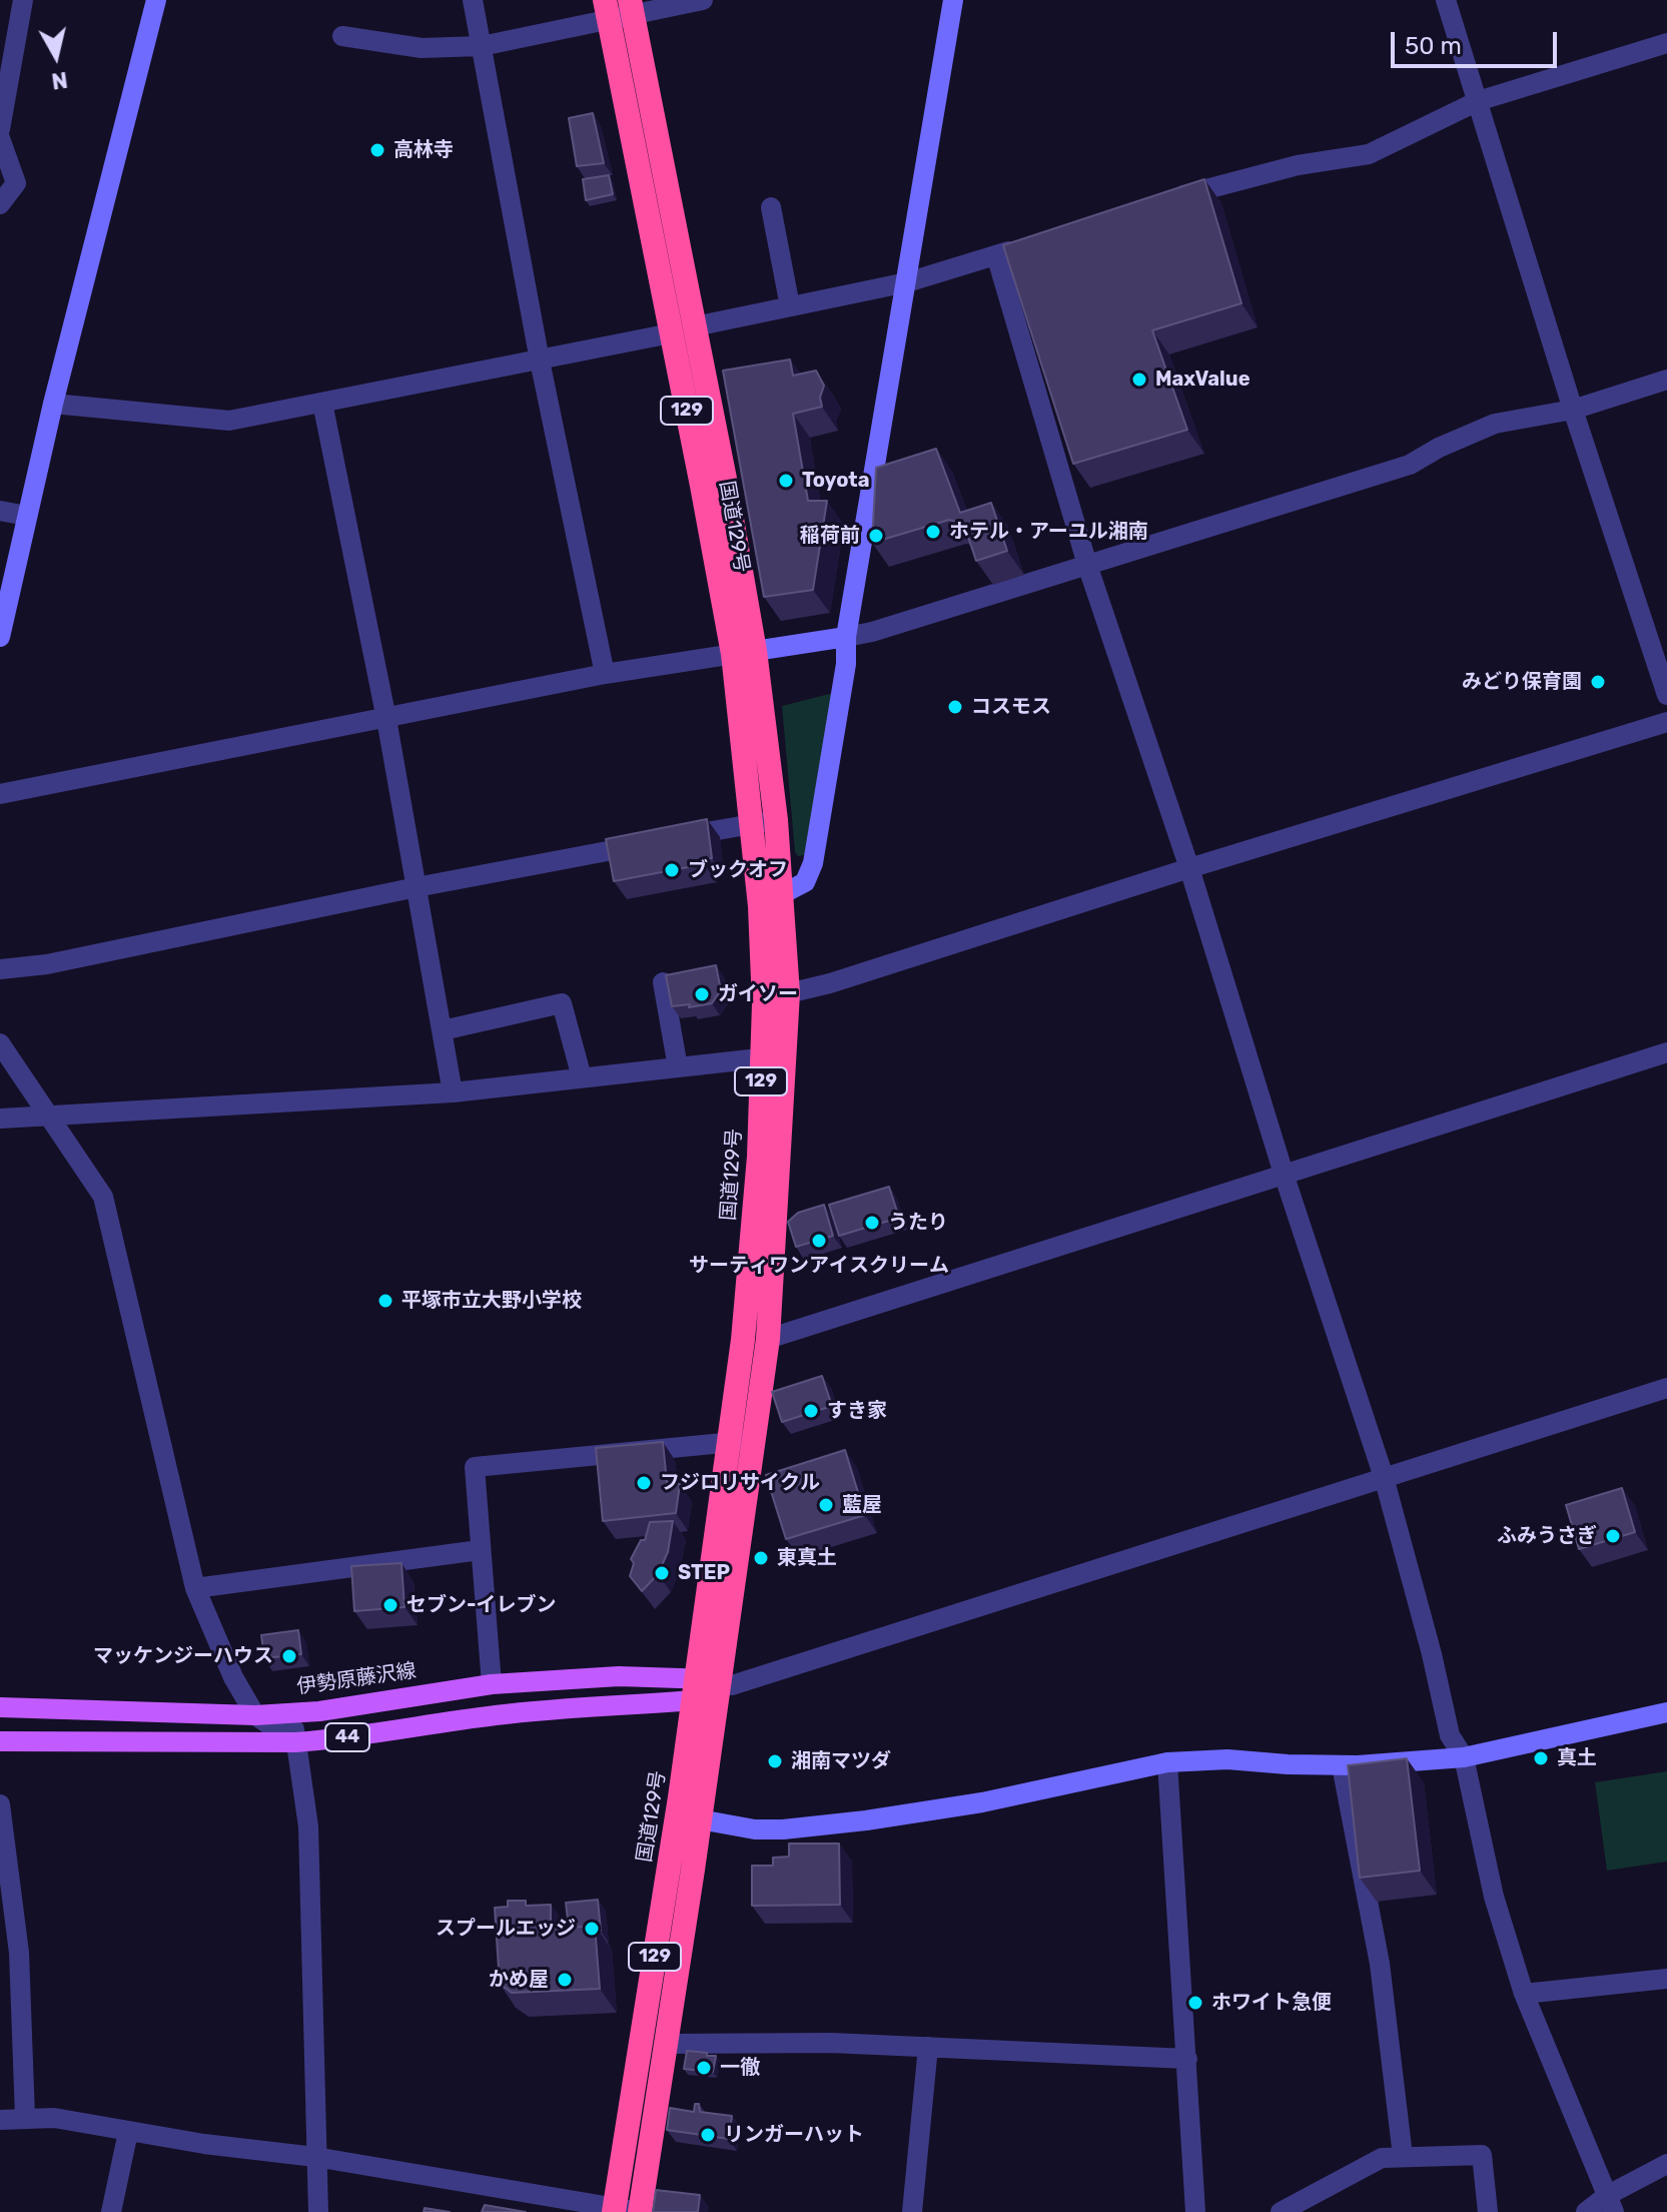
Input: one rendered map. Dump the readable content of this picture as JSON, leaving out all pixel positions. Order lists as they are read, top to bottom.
{
  "streets": {
    "highway": ["129", "国道129号"],
    "main road": ["伊勢原藤沢線", "44"]
  },
  "crossings": [
    ["国道129号", "伊勢原藤沢線"],
    ["国道129号", "44"],
    ["伊勢原藤沢線", "44"]
  ],
  "places": [
    "高林寺",
    "MaxValue",
    "Toyota",
    "ホテル・アーユル湘南",
    "稲荷前",
    "みどり保育園",
    "コスモス",
    "ブックオフ",
    "ガイソー",
    "うたり",
    "サーティワンアイスクリーム",
    "平塚市立大野小学校",
    "すき家",
    "フジロリサイクル",
    "藍屋",
    "ふみうさぎ",
    "東真土",
    "STEP",
    "セブン-イレブン",
    "マッケンジーハウス",
    "真土",
    "湘南マツダ",
    "スプールエッジ",
    "かめ屋",
    "ホワイト急便",
    "一徹",
    "リンガーハット"
  ],
  "scale_bar": "50 m",
  "north": "bottom"
}
